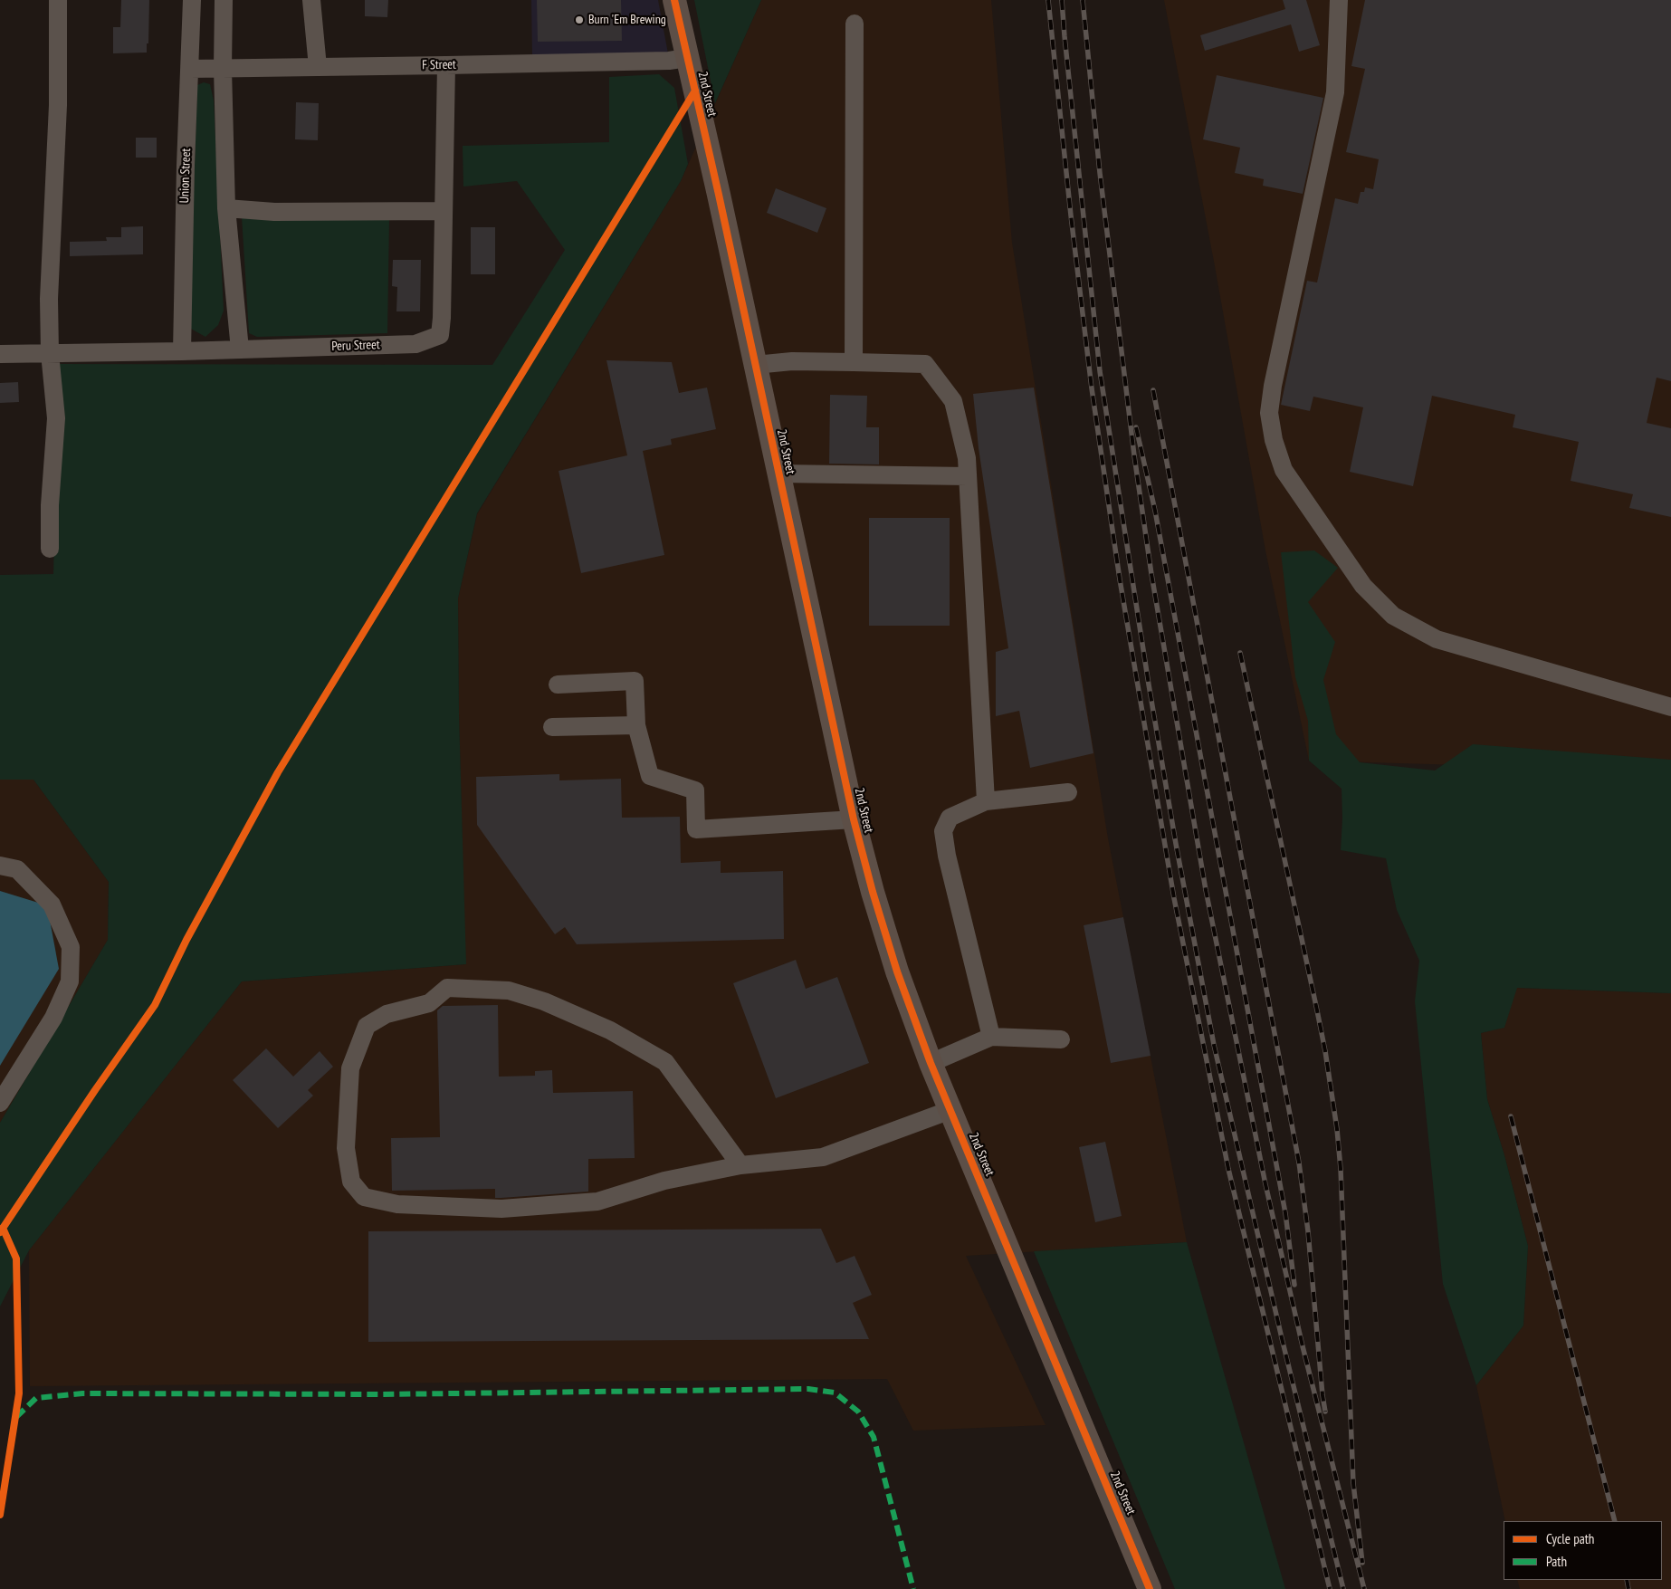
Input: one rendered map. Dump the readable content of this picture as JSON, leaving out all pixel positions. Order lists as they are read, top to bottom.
{
  "streets": {
    "main road": ["2nd Street"],
    "street": ["F Street", "Union Street", "Peru Street"]
  },
  "crossings": [
    ["F Street", "2nd Street"],
    ["F Street", "Union Street"],
    ["F Street", "Peru Street"],
    ["Union Street", "Peru Street"]
  ],
  "places": ["Burn 'Em Brewing"],
  "legend": ["Cycle path", "Path"]
}
